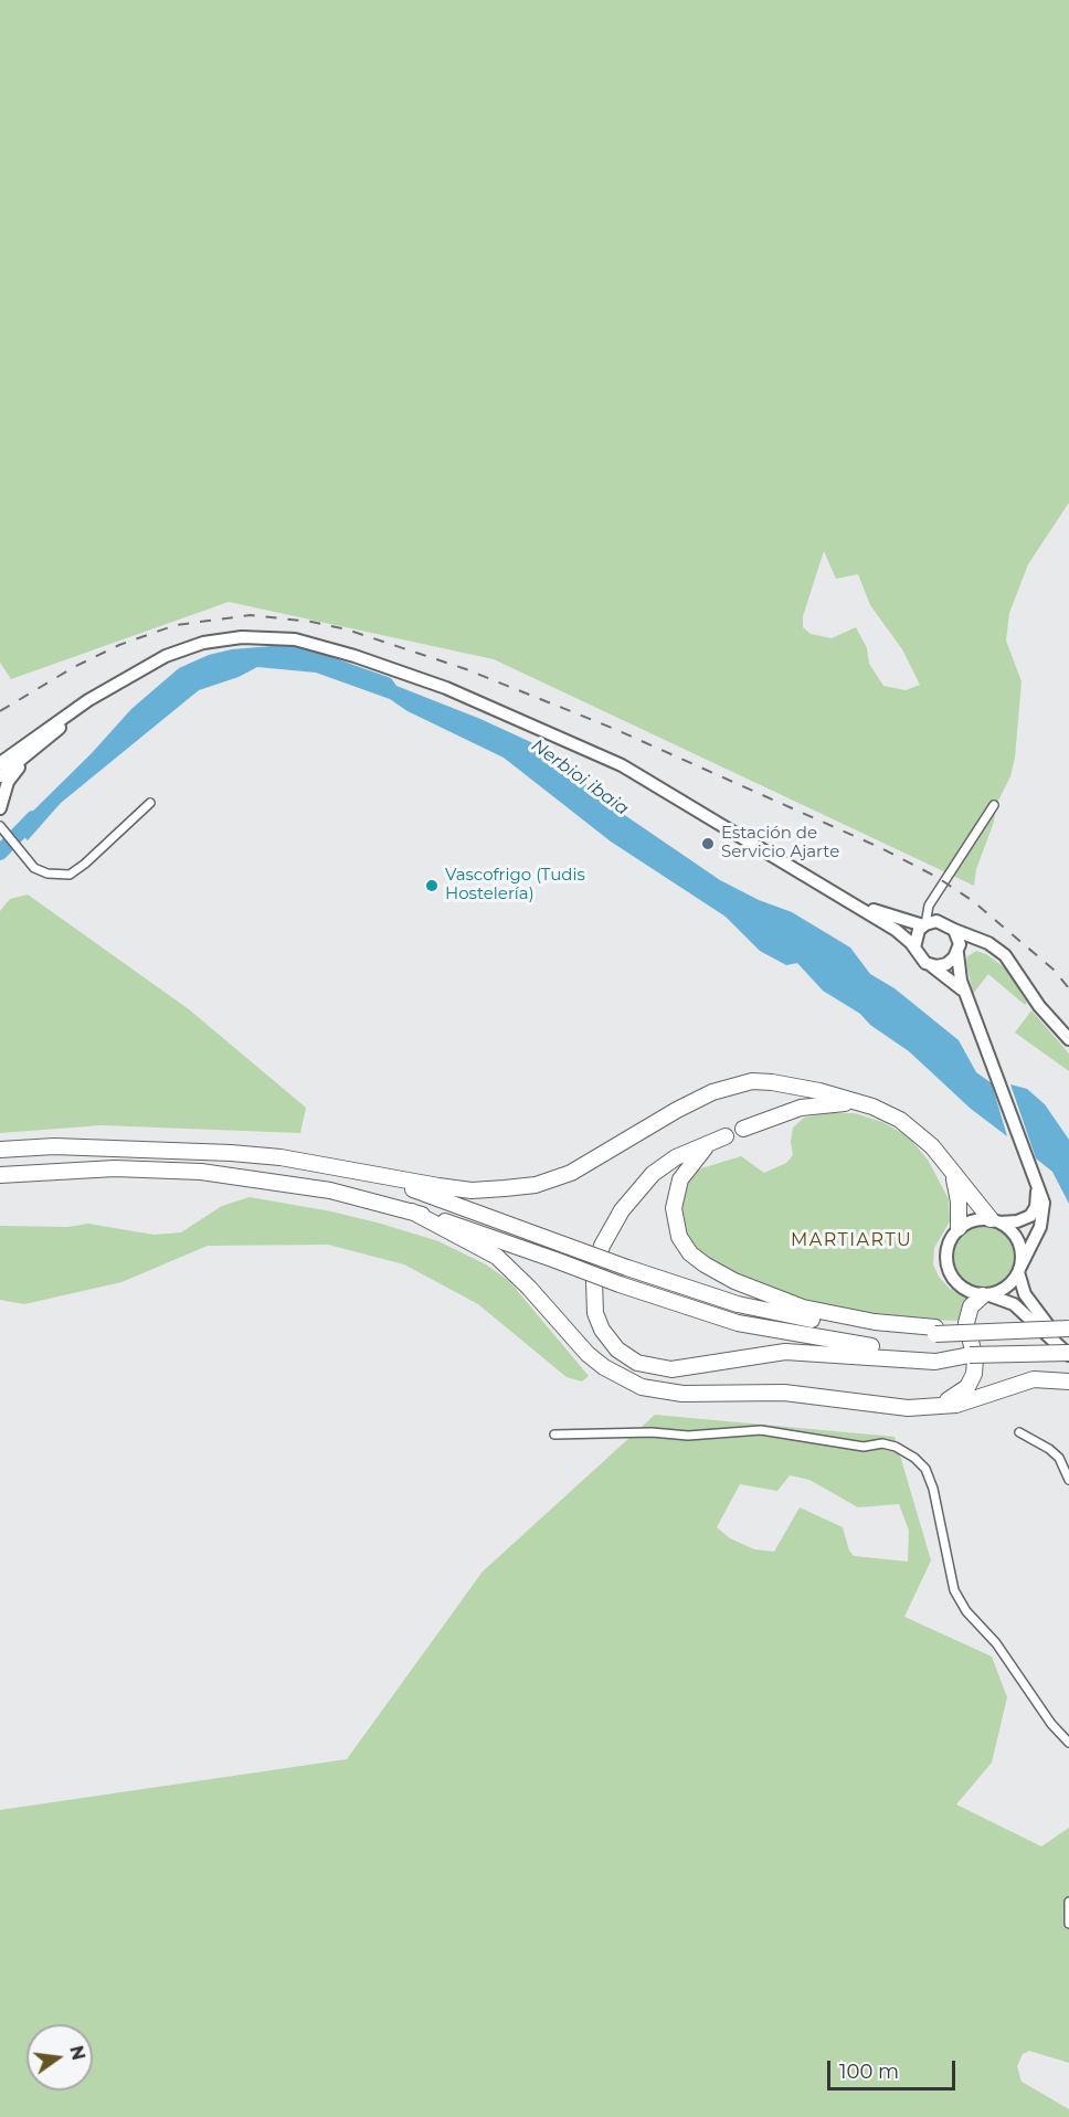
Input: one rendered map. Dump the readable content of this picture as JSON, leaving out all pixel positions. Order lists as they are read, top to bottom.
{
  "districts": ["MARTIARTU"],
  "water": ["Nerbioi ibaia"],
  "places": ["Estación de Servicio Ajarte", "Vascofrigo (Tudis Hostelería)"],
  "scale_bar": "100 m",
  "north": "right"
}
